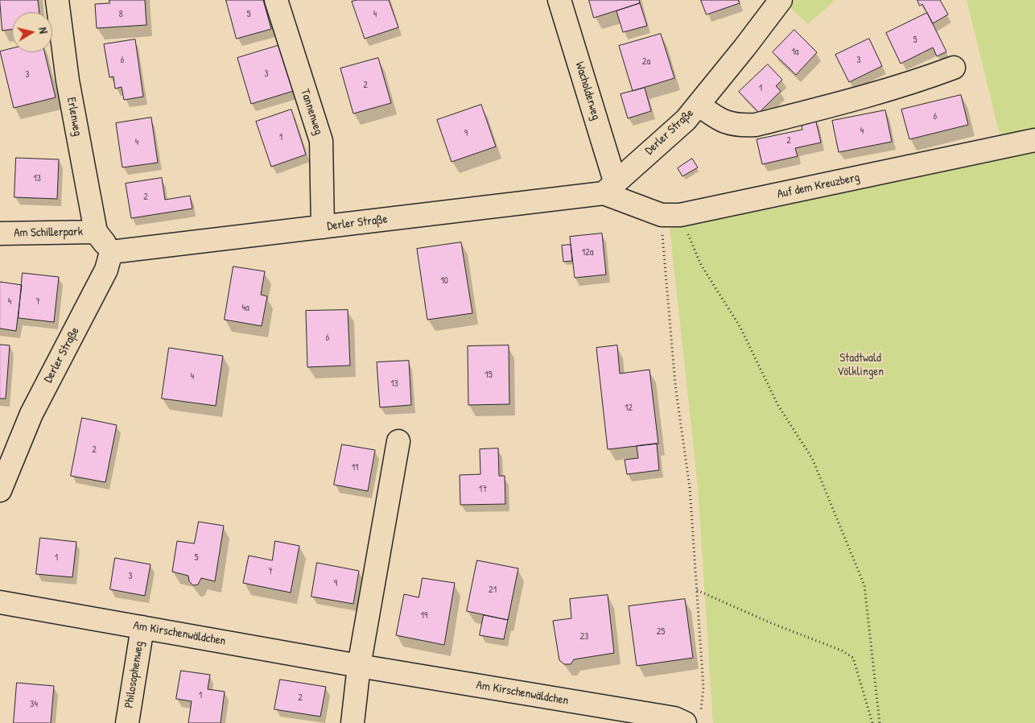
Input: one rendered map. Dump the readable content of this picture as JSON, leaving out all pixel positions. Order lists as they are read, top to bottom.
{
  "streets": {
    "street": [
      "Wacholderweg",
      "Tannenweg",
      "Erlenweg",
      "Derler Straße",
      "Auf dem Kreuzberg",
      "Am Schillerpark",
      "Am Kirschenwäldchen",
      "Philosophenweg"
    ]
  },
  "crossings": [
    ["Wacholderweg", "Derler Straße"],
    ["Tannenweg", "Derler Straße"],
    ["Erlenweg", "Am Schillerpark"],
    ["Derler Straße", "Am Schillerpark"],
    ["Am Kirschenwäldchen", "Philosophenweg"]
  ],
  "parks": ["Stadtwald Völklingen"],
  "house_numbers": [
    "8",
    "5",
    "4",
    "5",
    "1a",
    "6",
    "3",
    "2a",
    "3",
    "3",
    "2",
    "1",
    "6",
    "4",
    "9",
    "1",
    "2",
    "4",
    "13",
    "2",
    "12a",
    "10",
    "4",
    "7",
    "4a",
    "6",
    "15",
    "4",
    "13",
    "12",
    "2",
    "11",
    "17",
    "1",
    "5",
    "7",
    "3",
    "9",
    "21",
    "19",
    "25",
    "23",
    "1",
    "2",
    "34"
  ],
  "north": "right"
}
